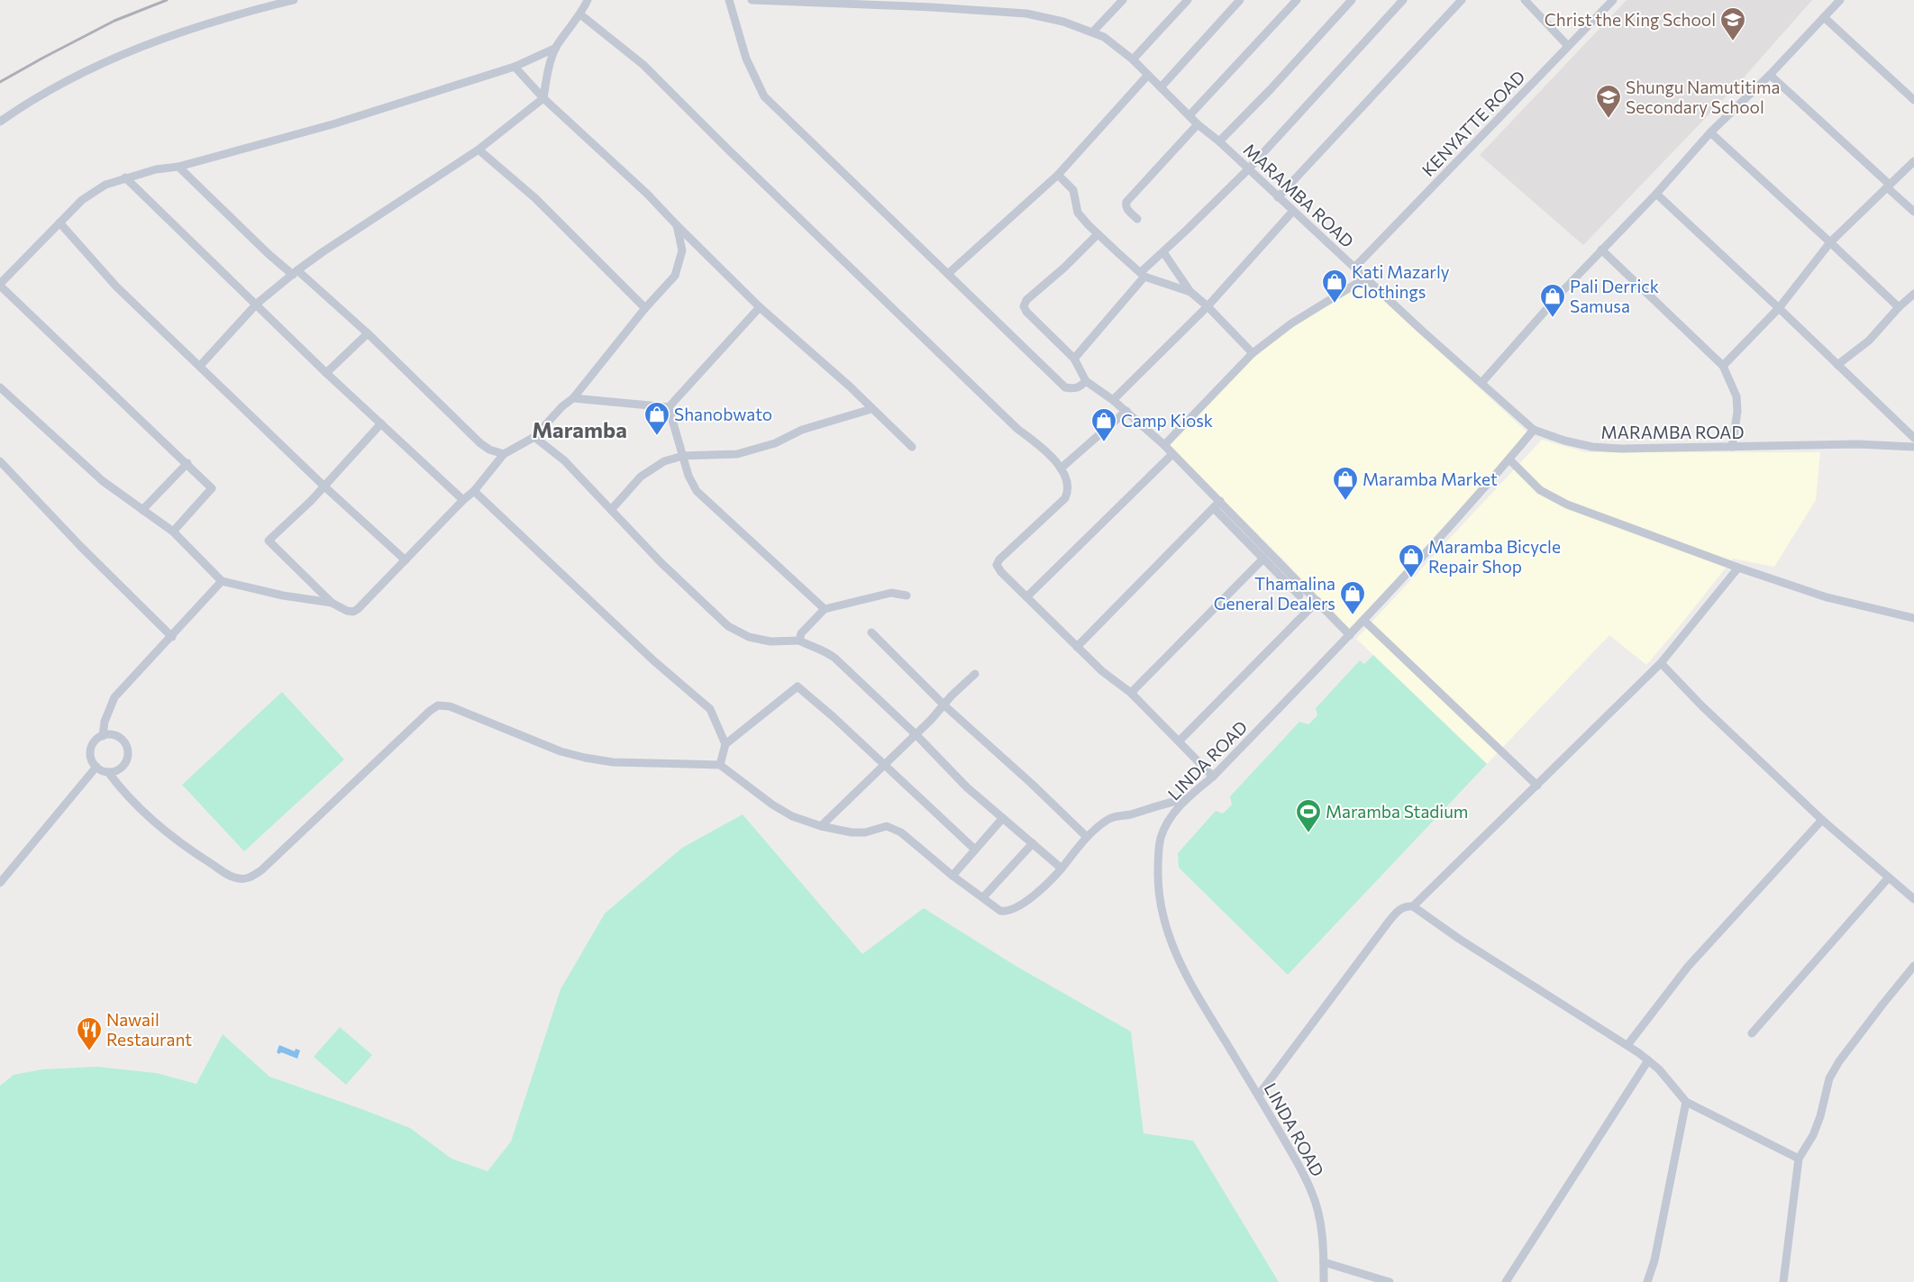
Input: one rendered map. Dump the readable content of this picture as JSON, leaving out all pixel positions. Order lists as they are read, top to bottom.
{
  "streets": {
    "street": ["KENYATTE ROAD", "MARAMBA ROAD", "LINDA ROAD"]
  },
  "crossings": [
    ["KENYATTE ROAD", "MARAMBA ROAD"],
    ["MARAMBA ROAD", "LINDA ROAD"]
  ],
  "districts": ["Maramba"],
  "places": {
    "school or university": ["Christ the King School", "Shungu Namutitima Secondary School"],
    "shop": [
      "Kati Mazarly Clothings",
      "Pali Derrick Samusa",
      "Shanobwato",
      "Camp Kiosk",
      "Maramba Market",
      "Maramba Bicycle Repair Shop",
      "Thamalina General Dealers"
    ],
    "sports": ["Maramba Stadium"],
    "restaurant": ["Nawail Restaurant"]
  }
}
